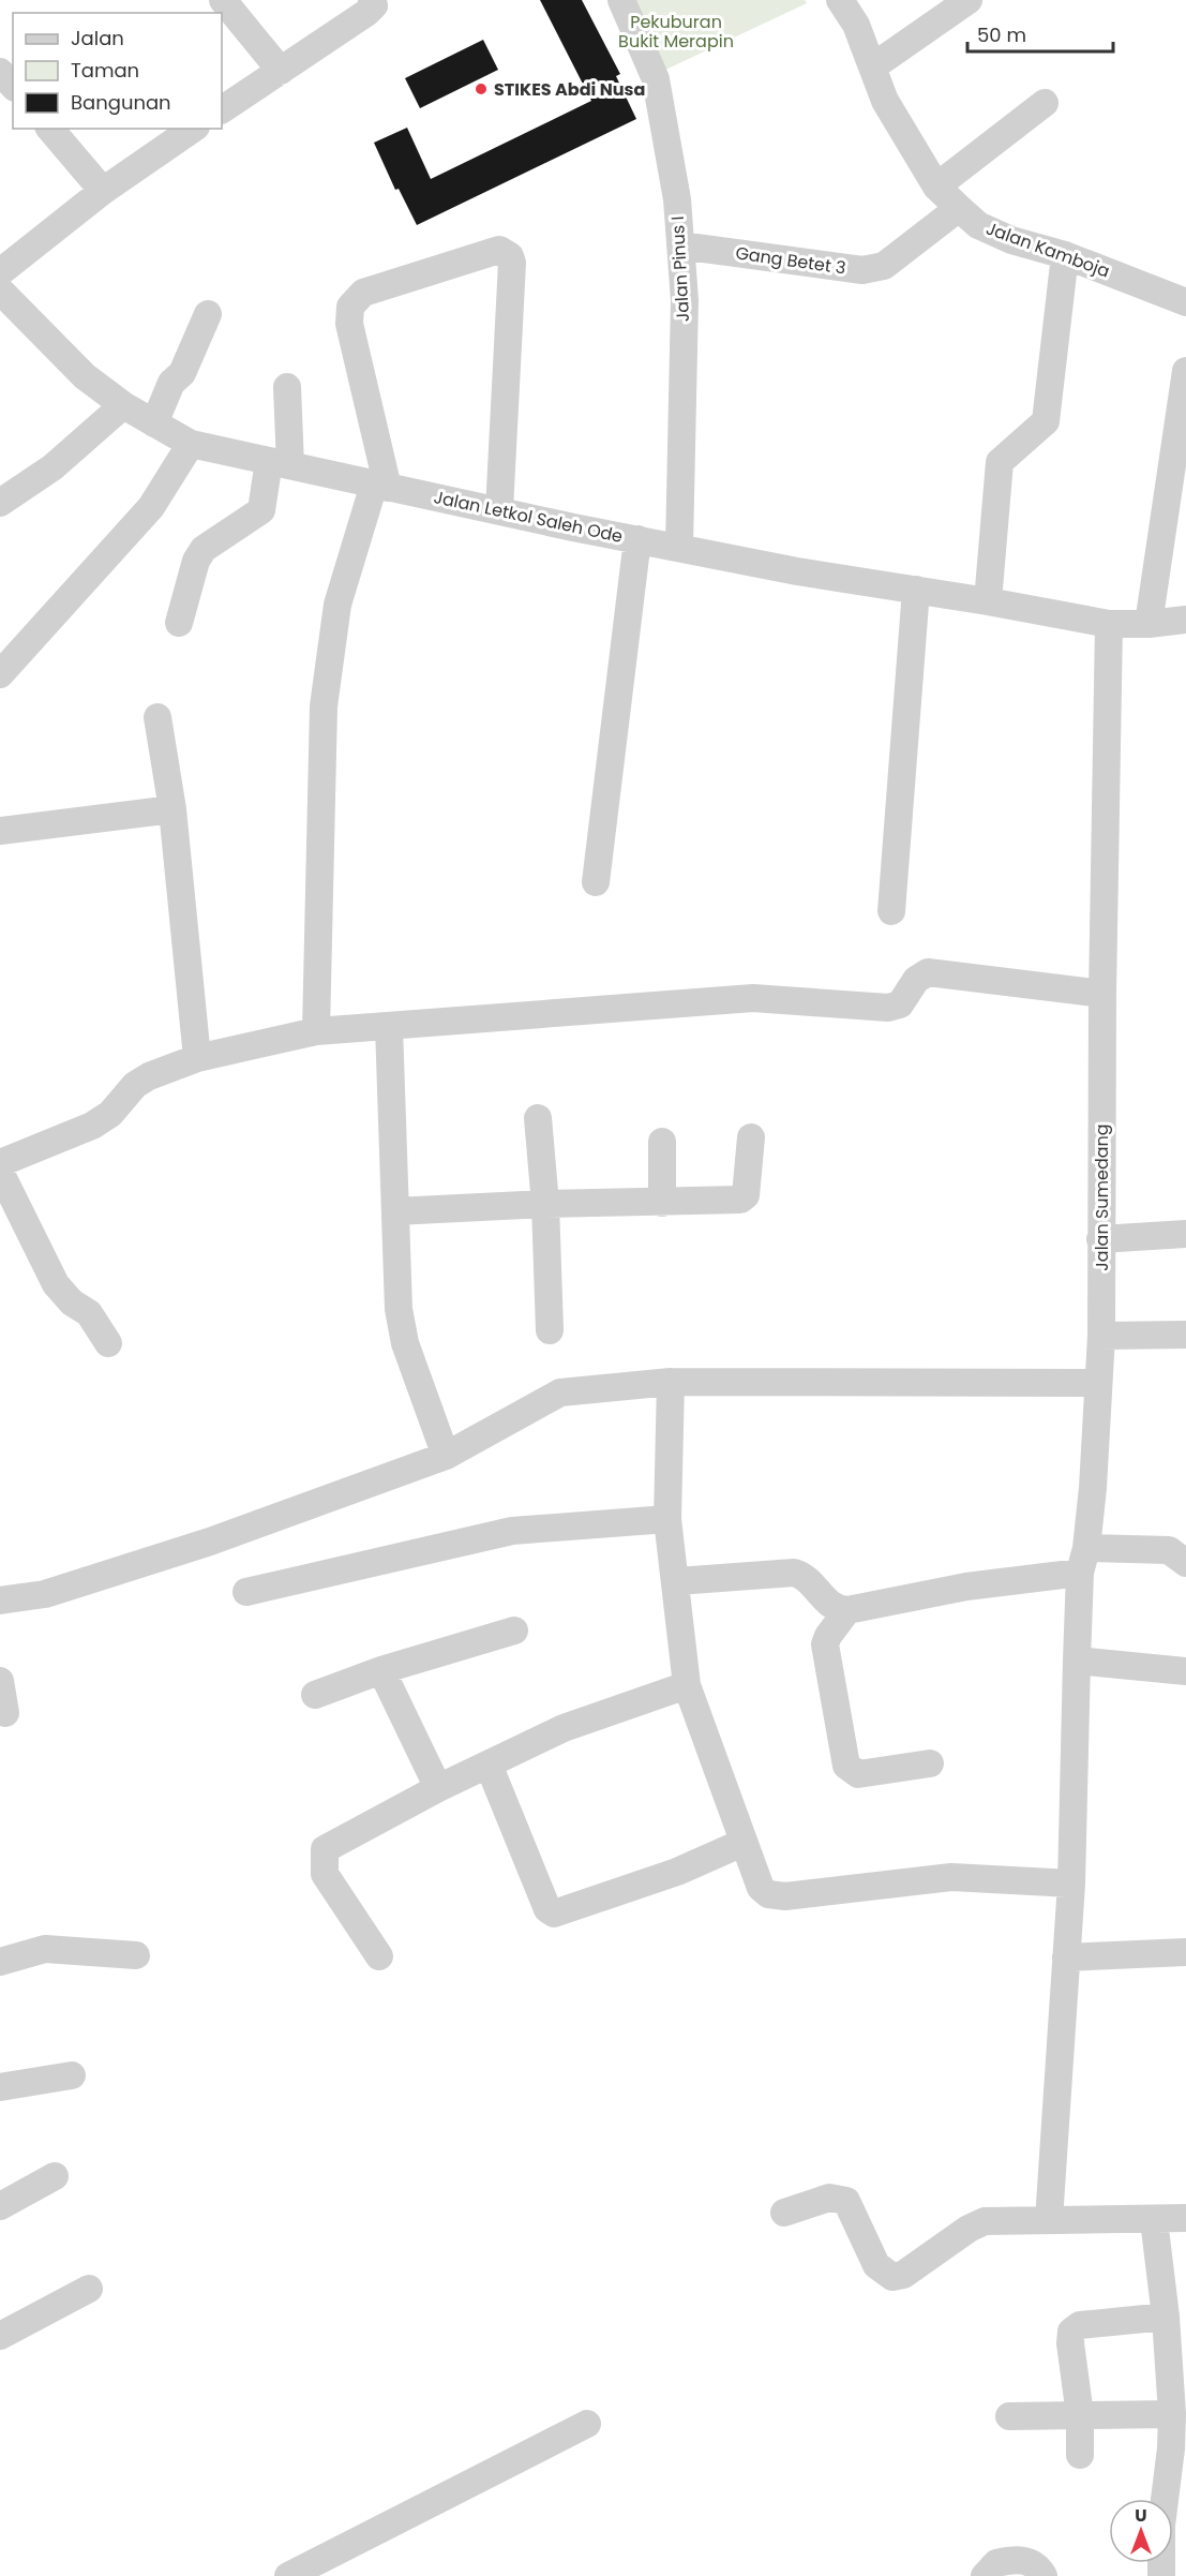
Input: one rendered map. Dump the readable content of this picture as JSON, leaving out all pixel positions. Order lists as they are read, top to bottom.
{
  "streets": {
    "street": [
      "Jalan Kamboja",
      "Gang Betet 3",
      "Jalan Pinus I",
      "Jalan Letkol Saleh Ode",
      "Jalan Sumedang"
    ]
  },
  "crossings": [
    ["Jalan Kamboja", "Gang Betet 3"],
    ["Gang Betet 3", "Jalan Pinus I"],
    ["Jalan Pinus I", "Jalan Letkol Saleh Ode"],
    ["Jalan Letkol Saleh Ode", "Jalan Sumedang"]
  ],
  "parks": ["Pekuburan Bukit Merapin"],
  "places": ["STIKES Abdi Nusa"],
  "legend": ["Jalan", "Taman", "Bangunan"],
  "scale_bar": "50 m",
  "north": "top"
}
